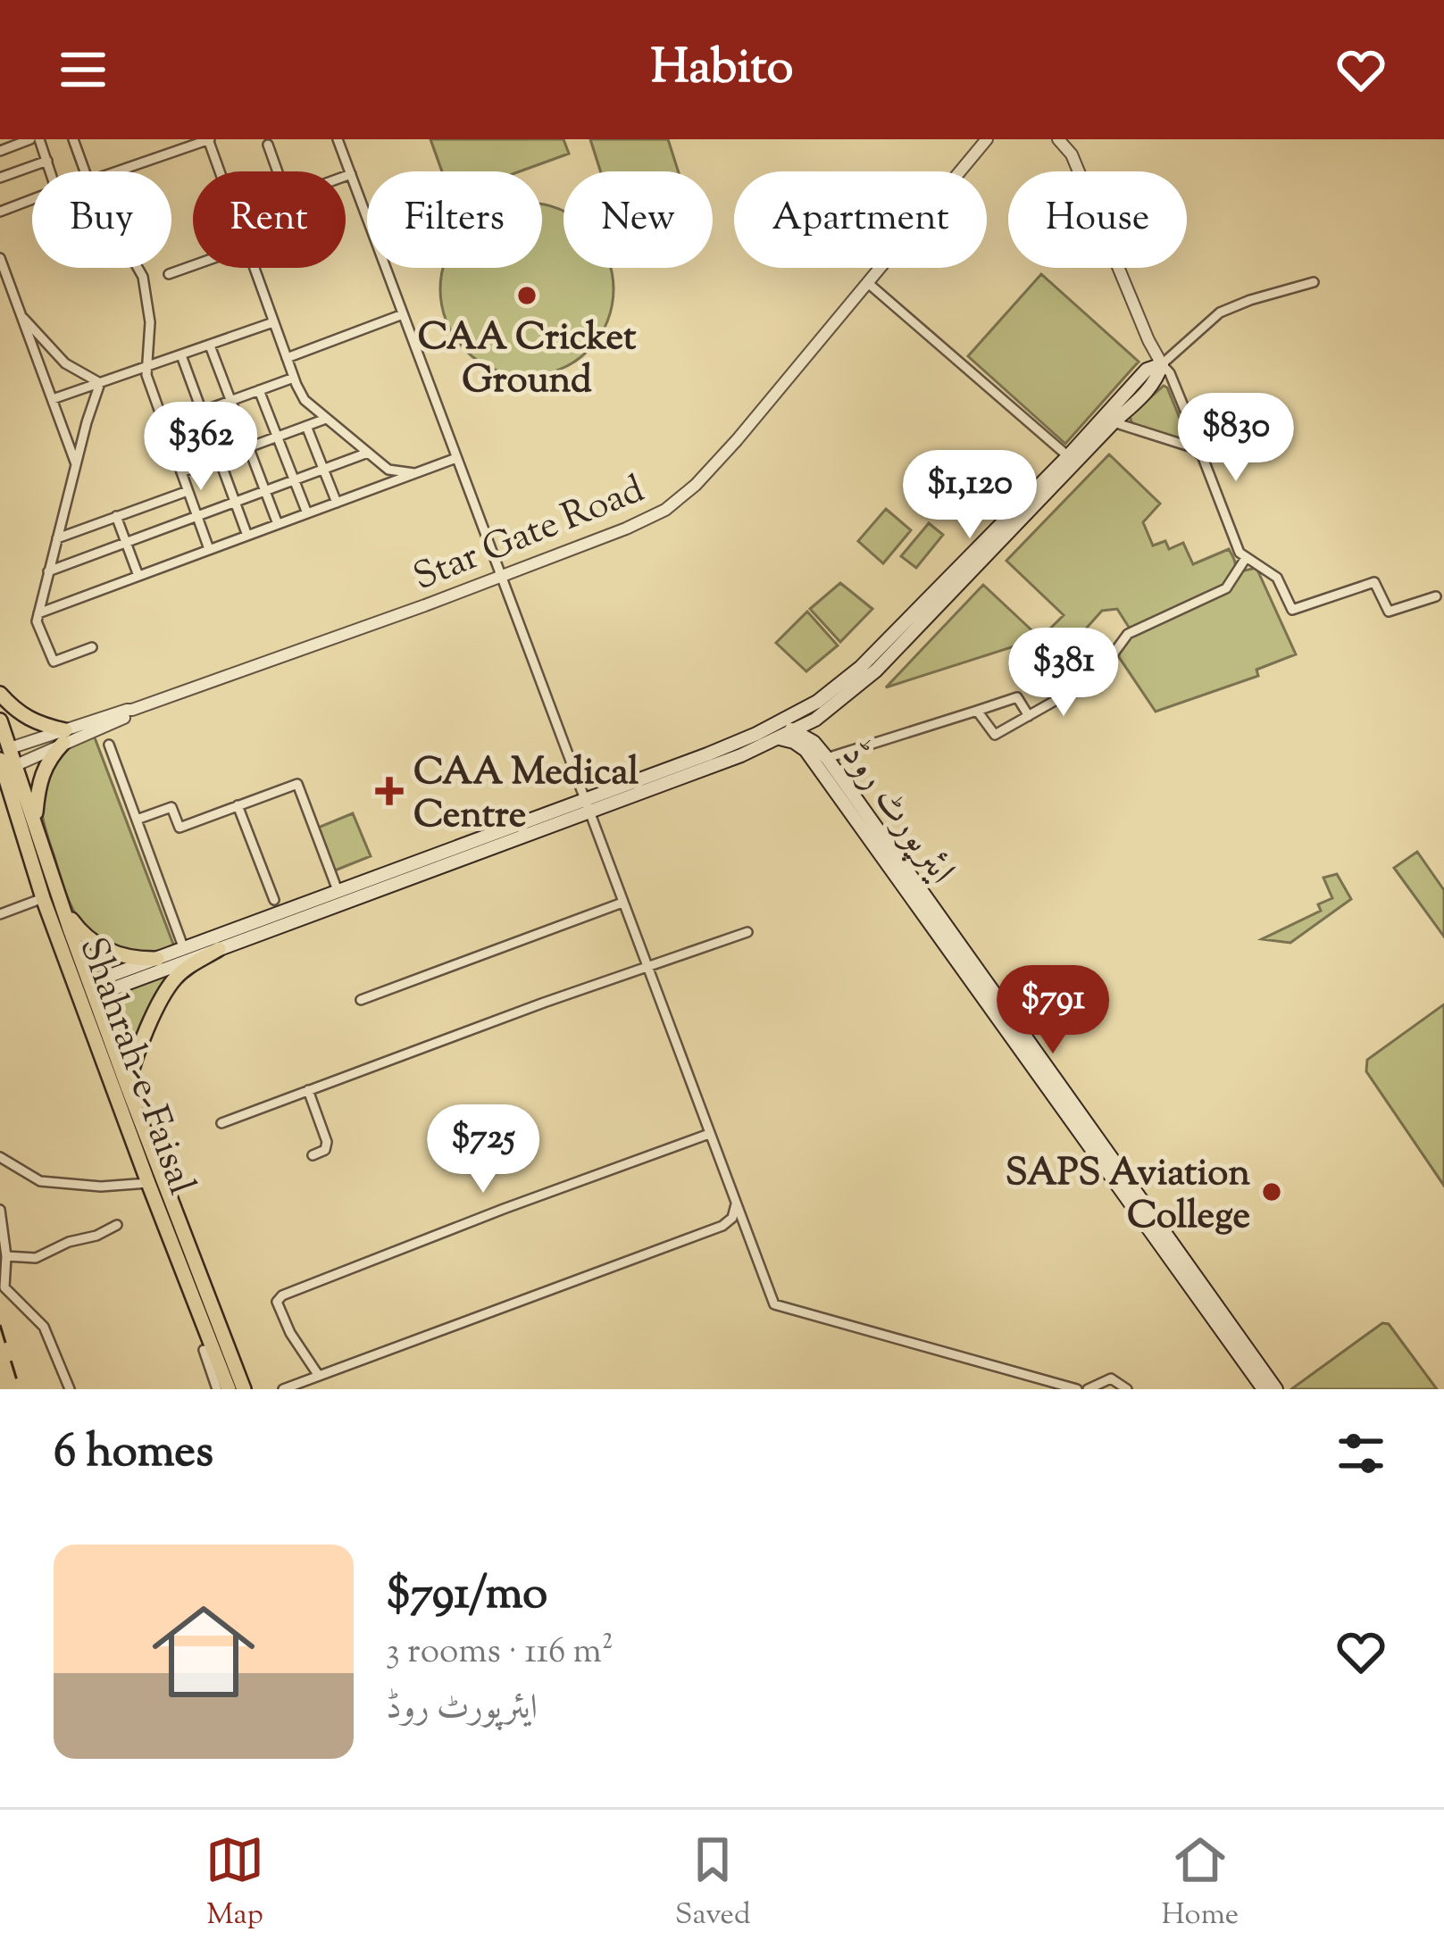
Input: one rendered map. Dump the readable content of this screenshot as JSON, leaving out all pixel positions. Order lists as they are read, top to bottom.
{
  "streets": {
    "highway": ["Shahrah-e-Faisal"],
    "main road": ["ایئرپورٹ روڈ"],
    "street": ["Star Gate Road"]
  },
  "crossings": [
    ["Star Gate Road", "Shahrah-e-Faisal"]
  ],
  "places": {
    "other": ["CAA Cricket Ground", "SAPS Aviation College"],
    "health": ["CAA Medical Centre"]
  },
  "page": {
    "header": "Habito",
    "chip": [
      "Buy",
      "Rent",
      "Filters",
      "New",
      "Apartment",
      "House"
    ],
    "price": [
      "$830",
      "$362",
      "$1,120",
      "$381",
      "$791",
      "$725"
    ],
    "heading": "6 homes",
    "list": [
      {
        "name": "$791/mo",
        "note": "3 rooms · 116 m² · ایئرپورٹ روڈ"
      }
    ],
    "tabs": ["Map", "Saved", "Home"]
  }
}
